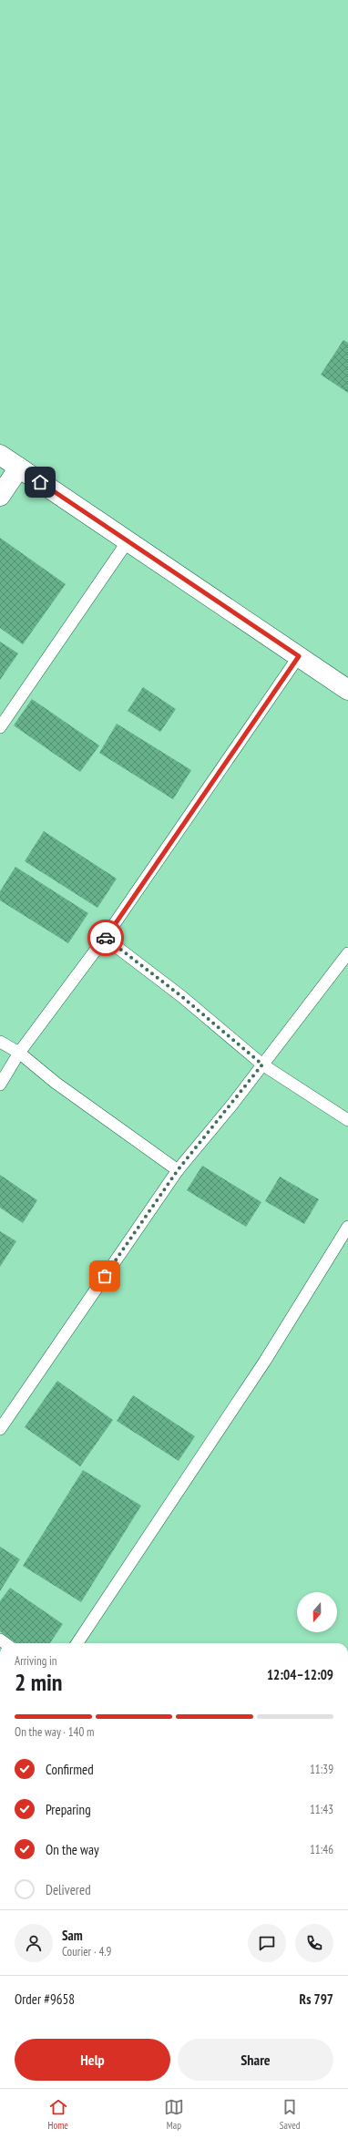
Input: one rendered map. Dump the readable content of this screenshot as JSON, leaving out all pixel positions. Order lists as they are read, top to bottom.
{
  "north": "bottom",
  "page": {
    "heading": ["2 min", "Arriving in", "12:04–12:09"],
    "panel": [
      "Sam",
      "Courier · 4.9",
      "Order #9658",
      "Rs 797"
    ],
    "bar": "On the way · 140 m",
    "list": [
      ["Confirmed", "11:39"],
      ["Preparing", "11:43"],
      ["On the way", "11:46"],
      "Delivered"
    ],
    "buttons": ["Help", "Share"],
    "tabs": ["Home", "Map", "Saved"]
  }
}
